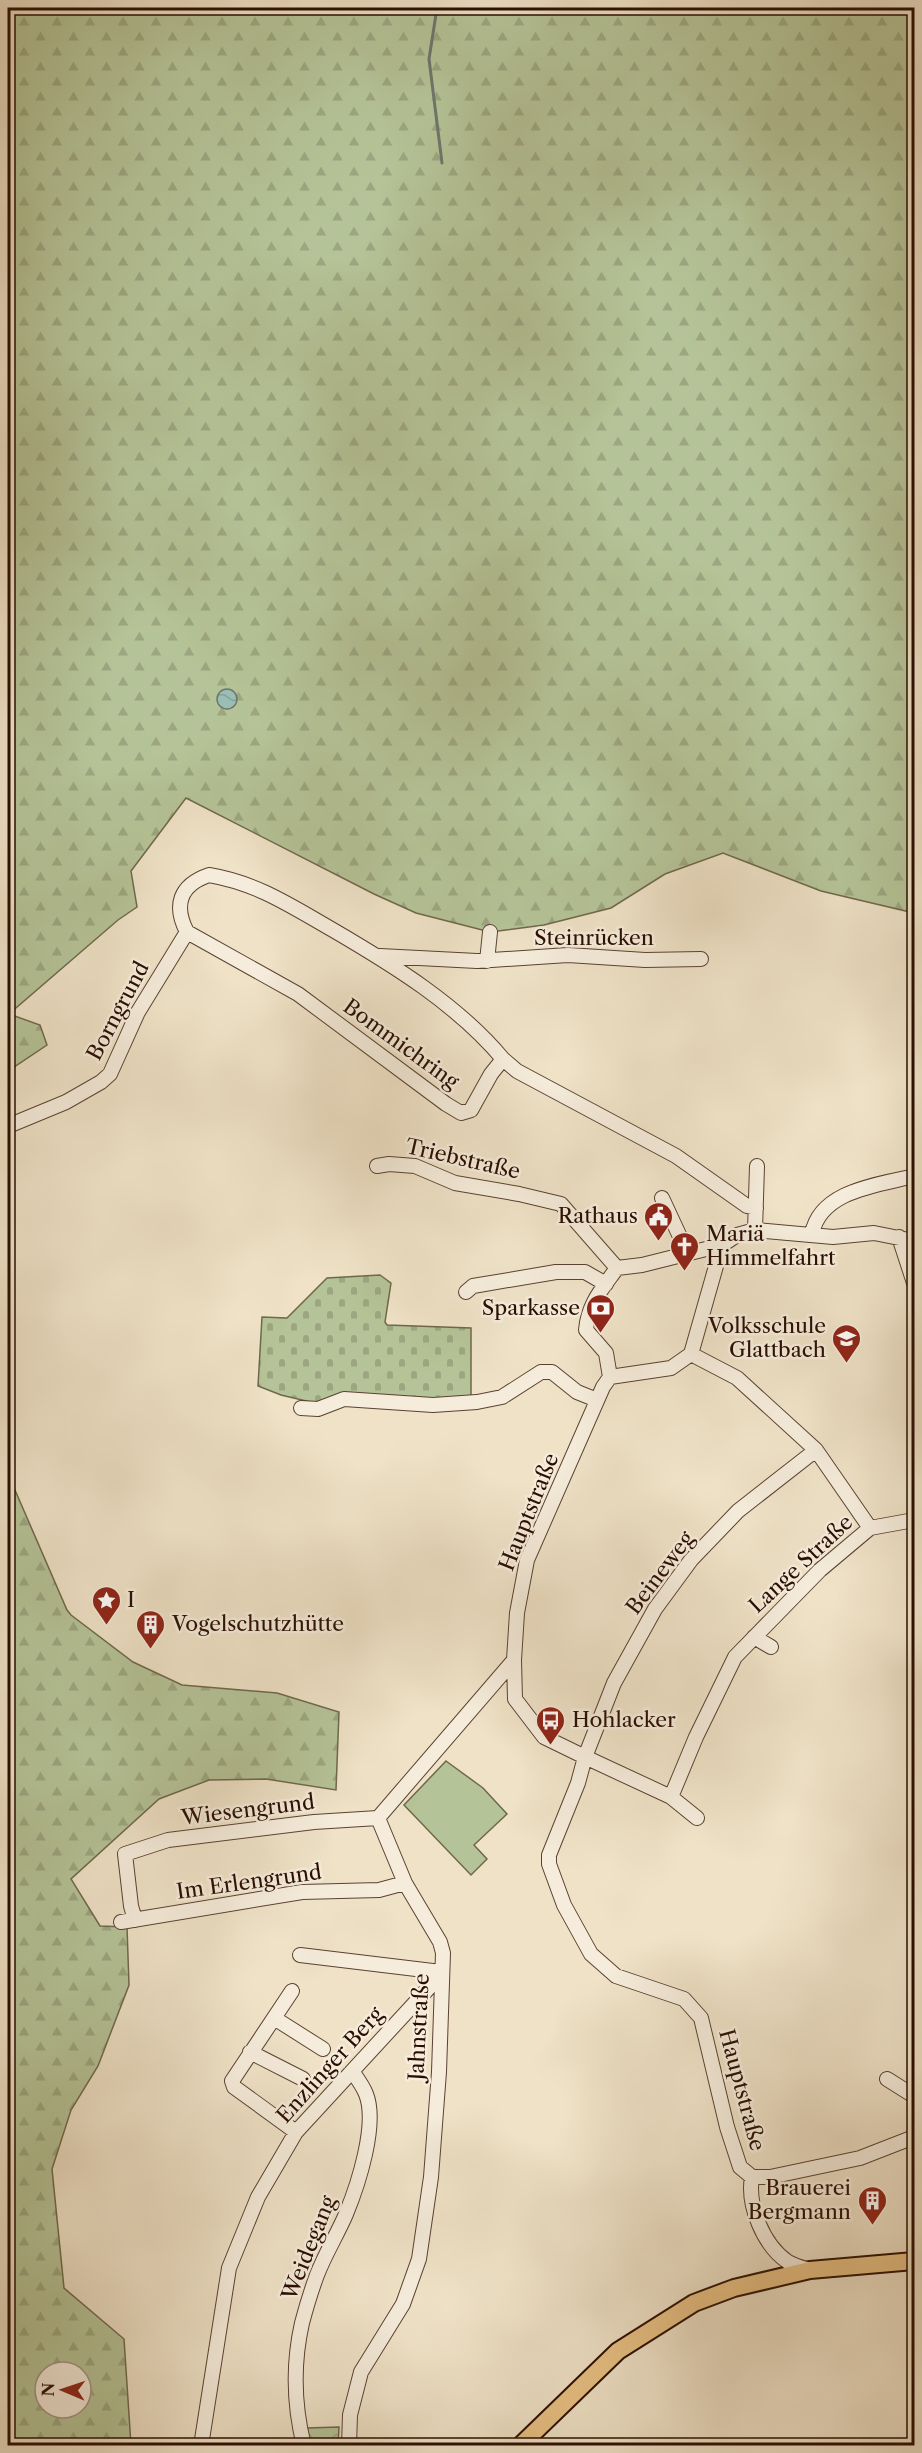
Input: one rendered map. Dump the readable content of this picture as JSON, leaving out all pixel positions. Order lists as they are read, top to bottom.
{
  "streets": {
    "street": [
      "Steinrücken",
      "Borngrund",
      "Bommichring",
      "Triebstraße",
      "Hauptstraße",
      "Lange Straße",
      "Beineweg",
      "Wiesengrund",
      "Im Erlengrund",
      "Jahnstraße",
      "Enzlinger Berg",
      "Weidegang"
    ]
  },
  "crossings": [
    ["Borngrund", "Bommichring"],
    ["Hauptstraße", "Beineweg"],
    ["Wiesengrund", "Im Erlengrund"],
    ["Wiesengrund", "Jahnstraße"],
    ["Im Erlengrund", "Jahnstraße"],
    ["Jahnstraße", "Enzlinger Berg"],
    ["Enzlinger Berg", "Weidegang"]
  ],
  "places": {
    "public building": ["Rathaus"],
    "church": ["Mariä Himmelfahrt"],
    "bank": ["Sparkasse"],
    "school or university": ["Volksschule Glattbach"],
    "place": ["I"],
    "building": ["Vogelschutzhütte", "Brauerei Bergmann"],
    "bus stop": ["Hohlacker"]
  },
  "north": "left"
}
